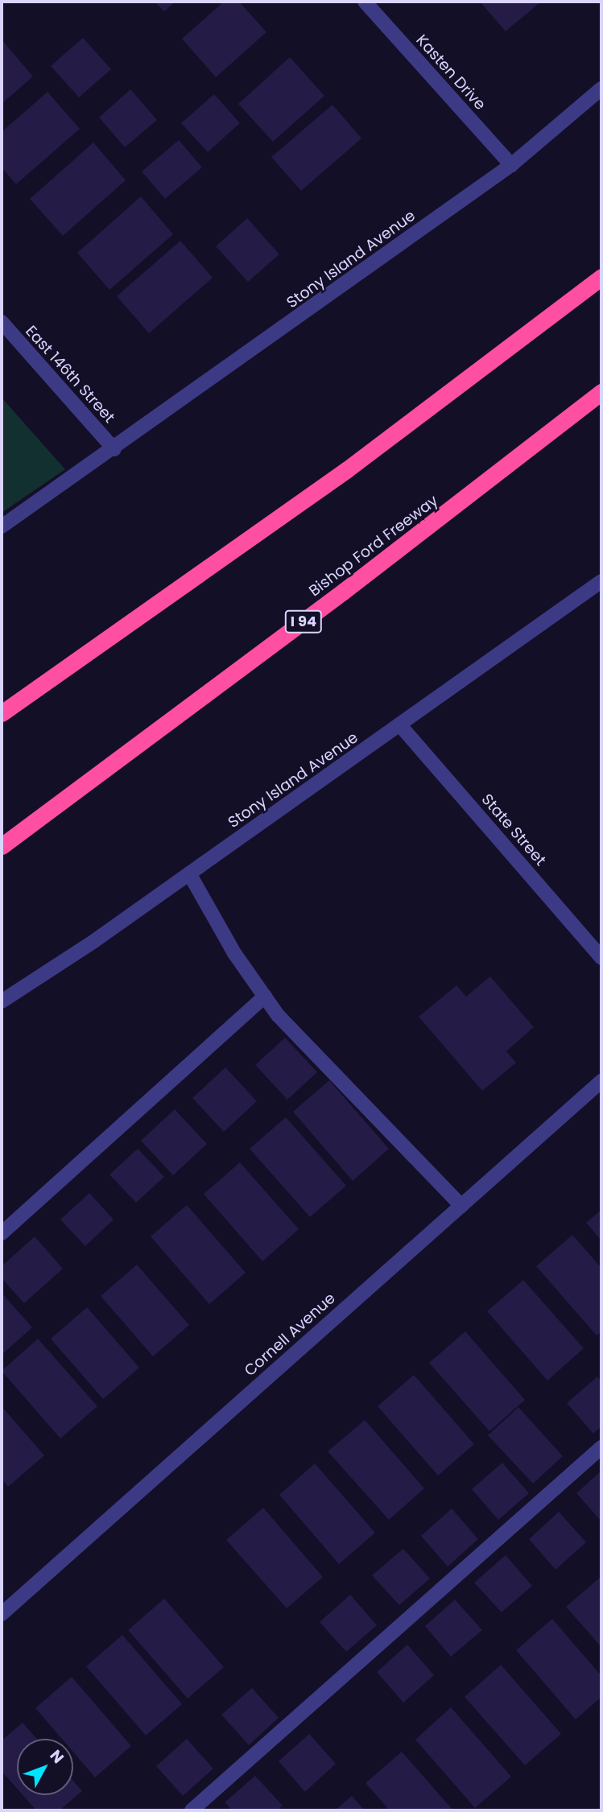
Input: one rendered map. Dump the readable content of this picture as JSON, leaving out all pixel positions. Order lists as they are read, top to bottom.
{
  "streets": {
    "highway": ["Bishop Ford Freeway", "I 94"],
    "street": [
      "Kasten Drive",
      "Stony Island Avenue",
      "East 146th Street",
      "State Street",
      "Cornell Avenue"
    ]
  },
  "crossings": [
    ["Kasten Drive", "Stony Island Avenue"],
    ["Stony Island Avenue", "East 146th Street"],
    ["Stony Island Avenue", "State Street"]
  ],
  "north": "top right"
}
